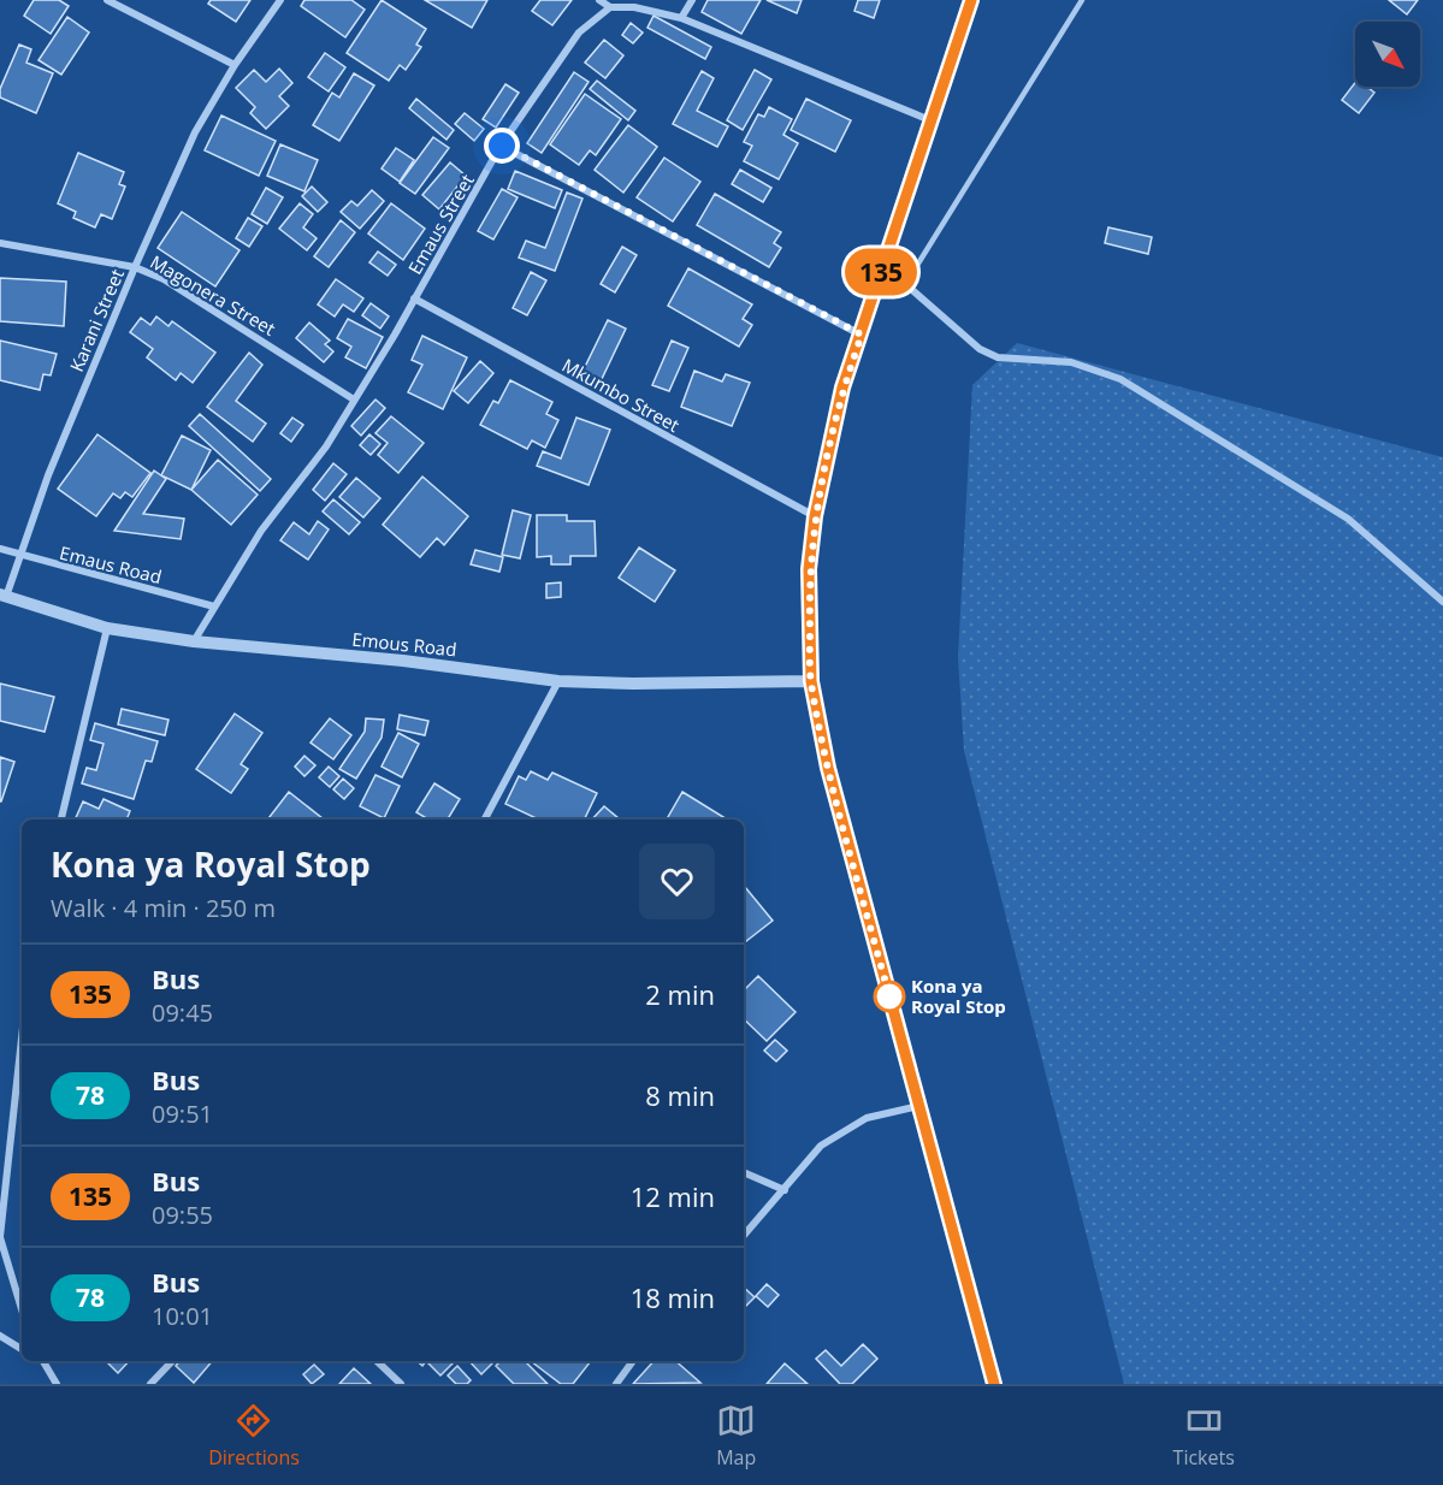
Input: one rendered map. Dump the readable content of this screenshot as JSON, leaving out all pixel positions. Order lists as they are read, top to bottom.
{
  "streets": {
    "street": [
      "Emaus Street",
      "Magonera Street",
      "Karani Street",
      "Mkumbo Street",
      "Emaus Road",
      "Emous Road"
    ]
  },
  "crossings": [
    ["Emaus Street", "Magonera Street"],
    ["Emaus Street", "Mkumbo Street"],
    ["Emaus Street", "Emaus Road"],
    ["Emaus Street", "Emous Road"],
    ["Magonera Street", "Karani Street"],
    ["Karani Street", "Emaus Road"],
    ["Karani Street", "Emous Road"]
  ],
  "places": ["Kona ya Royal Stop"],
  "lines": ["bus line 135"],
  "north": "bottom right",
  "page": {
    "on_map": "135",
    "heading": ["Kona ya Royal Stop", "Walk · 4 min · 250 m"],
    "list": [
      {
        "mark": "135",
        "name": "Bus",
        "note": "09:45",
        "value": "2 min"
      },
      {
        "mark": "78",
        "name": "Bus",
        "note": "09:51",
        "value": "8 min"
      },
      {
        "mark": "135",
        "name": "Bus",
        "note": "09:55",
        "value": "12 min"
      },
      {
        "mark": "78",
        "name": "Bus",
        "note": "10:01",
        "value": "18 min"
      }
    ],
    "tabs": ["Directions", "Map", "Tickets"]
  }
}
